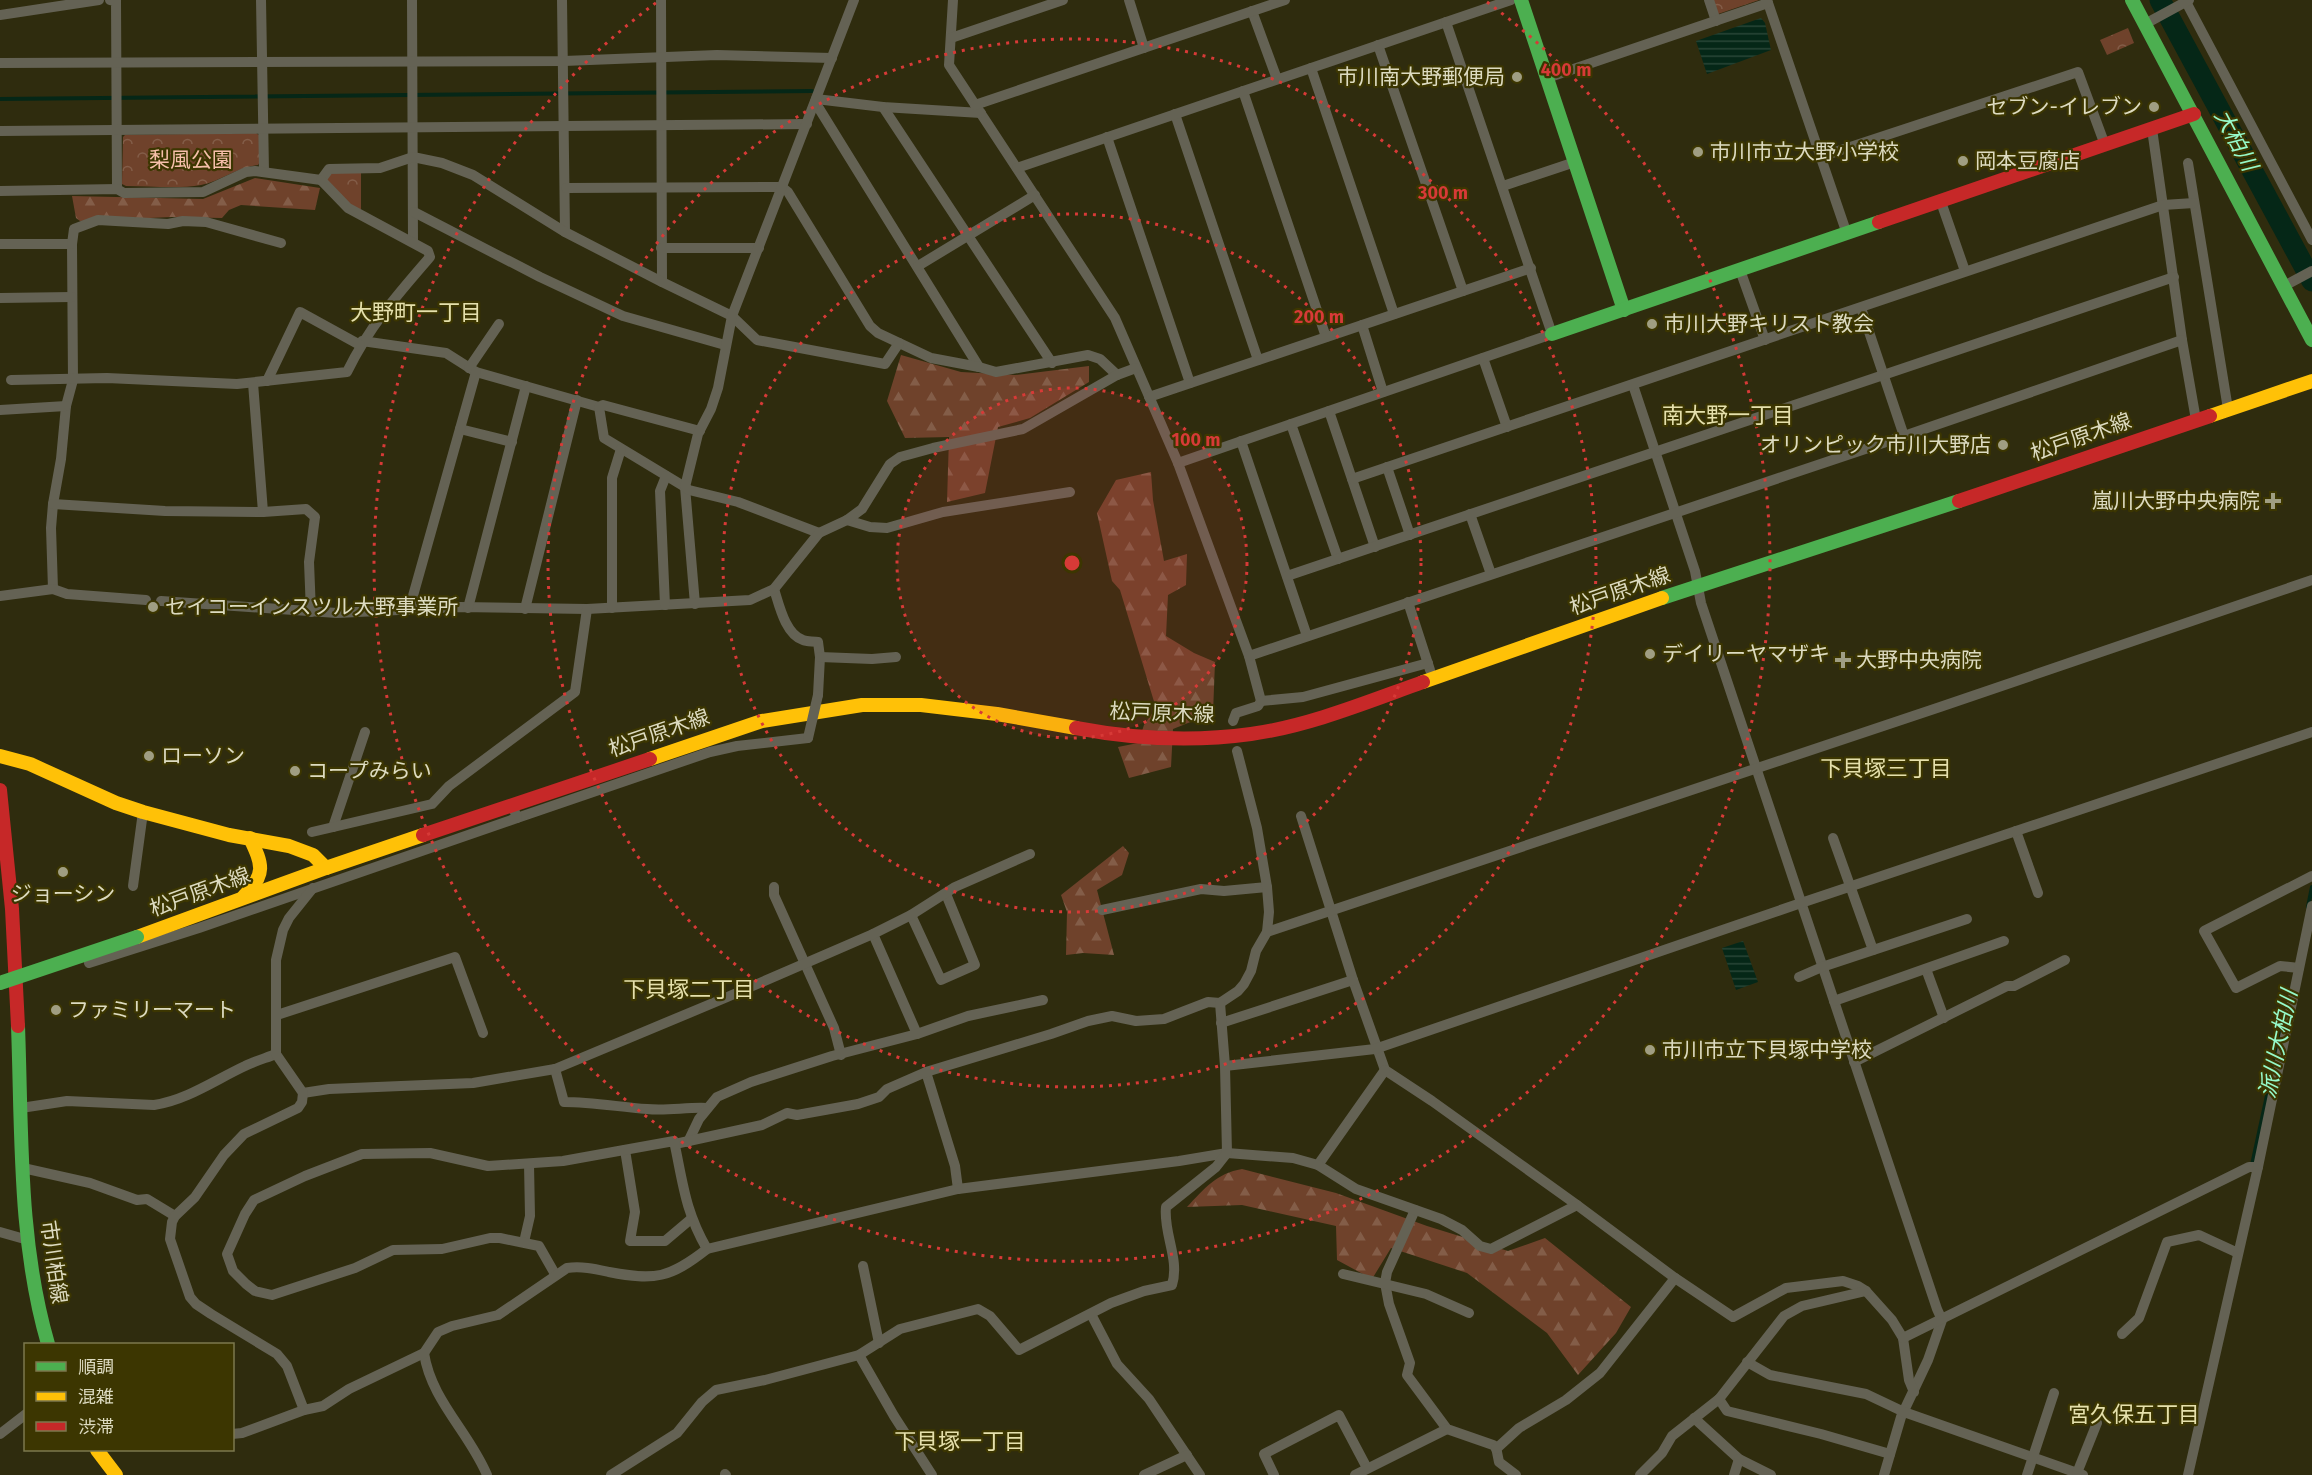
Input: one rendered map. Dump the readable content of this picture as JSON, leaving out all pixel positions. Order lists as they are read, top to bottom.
{
  "streets": {
    "main road": ["松戸原木線", "市川柏線"]
  },
  "districts": [
    "大野町一丁目",
    "南大野一丁目",
    "下貝塚三丁目",
    "下貝塚二丁目",
    "宮久保五丁目",
    "下貝塚一丁目"
  ],
  "water": ["大柏川", "派川大柏川"],
  "parks": ["梨風公園"],
  "places": {
    "other": [
      "市川南大野郵便局",
      "セブン-イレブン",
      "市川市立大野小学校",
      "岡本豆腐店",
      "市川大野キリスト教会",
      "オリンピック市川大野店",
      "セイコーインスツル大野事業所",
      "デイリーヤマザキ",
      "ローソン",
      "コープみらい",
      "ジョーシン",
      "ファミリーマート",
      "市川市立下貝塚中学校"
    ],
    "health": ["嵐川大野中央病院", "大野中央病院"]
  },
  "legend": ["順調", "混雑", "渋滞"],
  "rings": [
    "400 m",
    "300 m",
    "200 m",
    "100 m"
  ]
}
